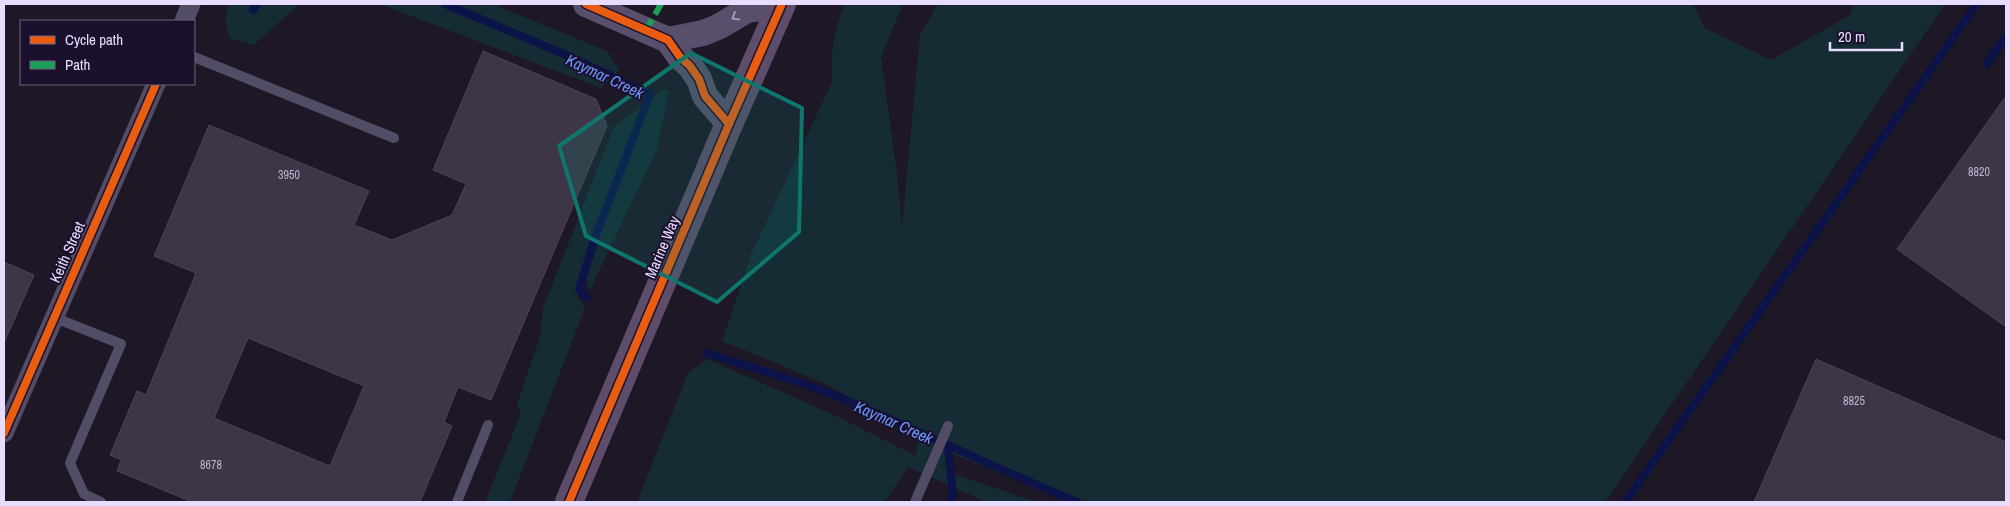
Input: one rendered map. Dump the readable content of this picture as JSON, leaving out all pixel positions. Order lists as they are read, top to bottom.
{
  "streets": {
    "main road": ["Marine Way"],
    "street": ["Keith Street"]
  },
  "water": ["Kaymar Creek"],
  "house_numbers": [
    "8820",
    "3950",
    "8825",
    "8678"
  ],
  "legend": ["Cycle path", "Path"],
  "scale_bar": "20 m"
}
